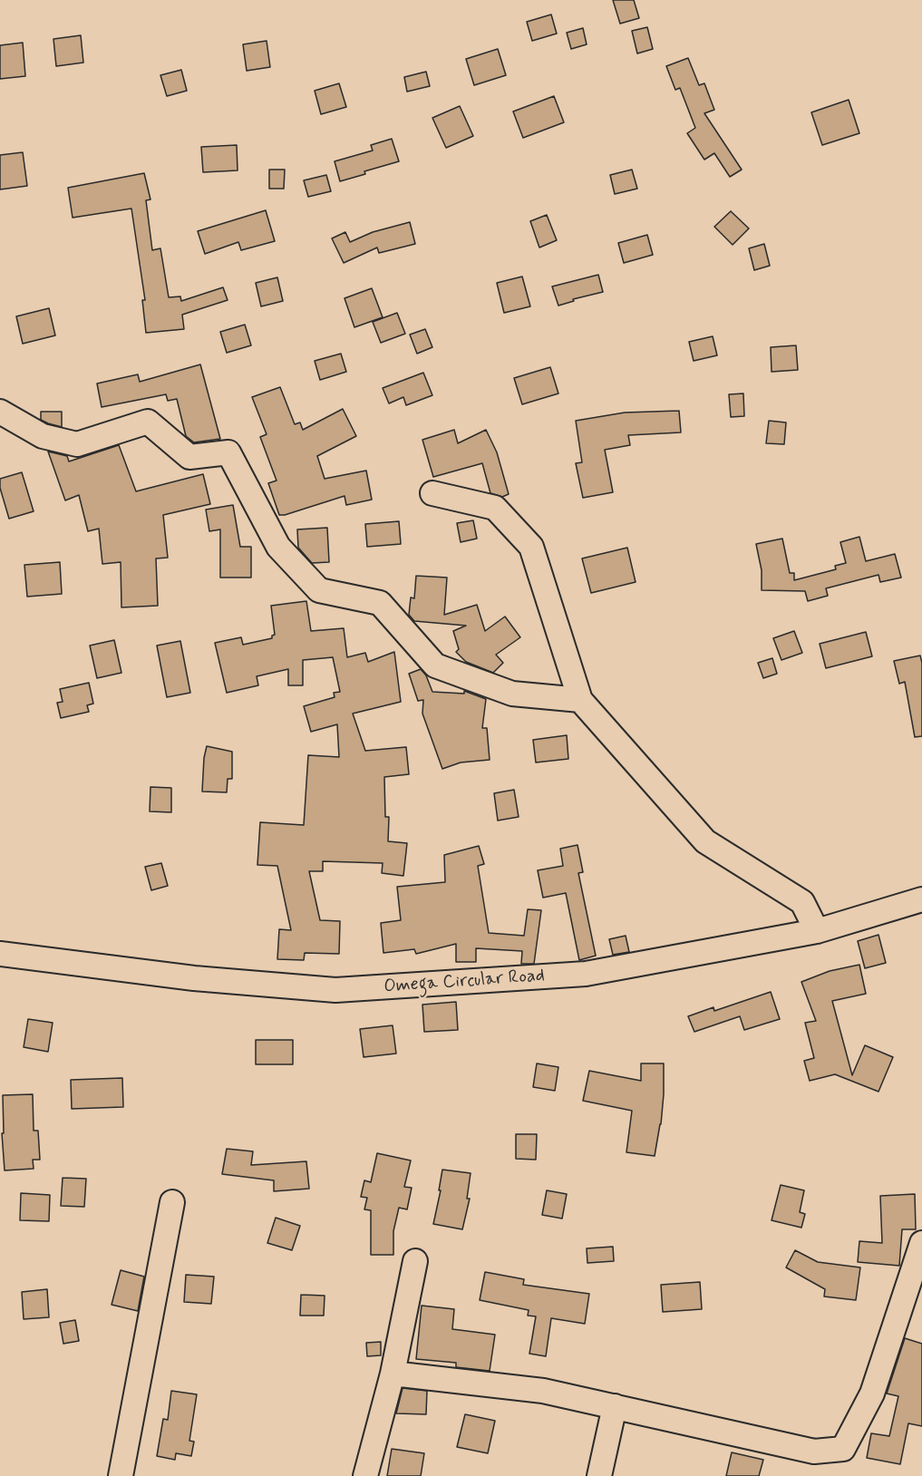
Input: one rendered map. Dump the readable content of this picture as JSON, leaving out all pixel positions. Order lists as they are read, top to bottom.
{
  "streets": {
    "street": ["Omega Circular Road"]
  }
}
